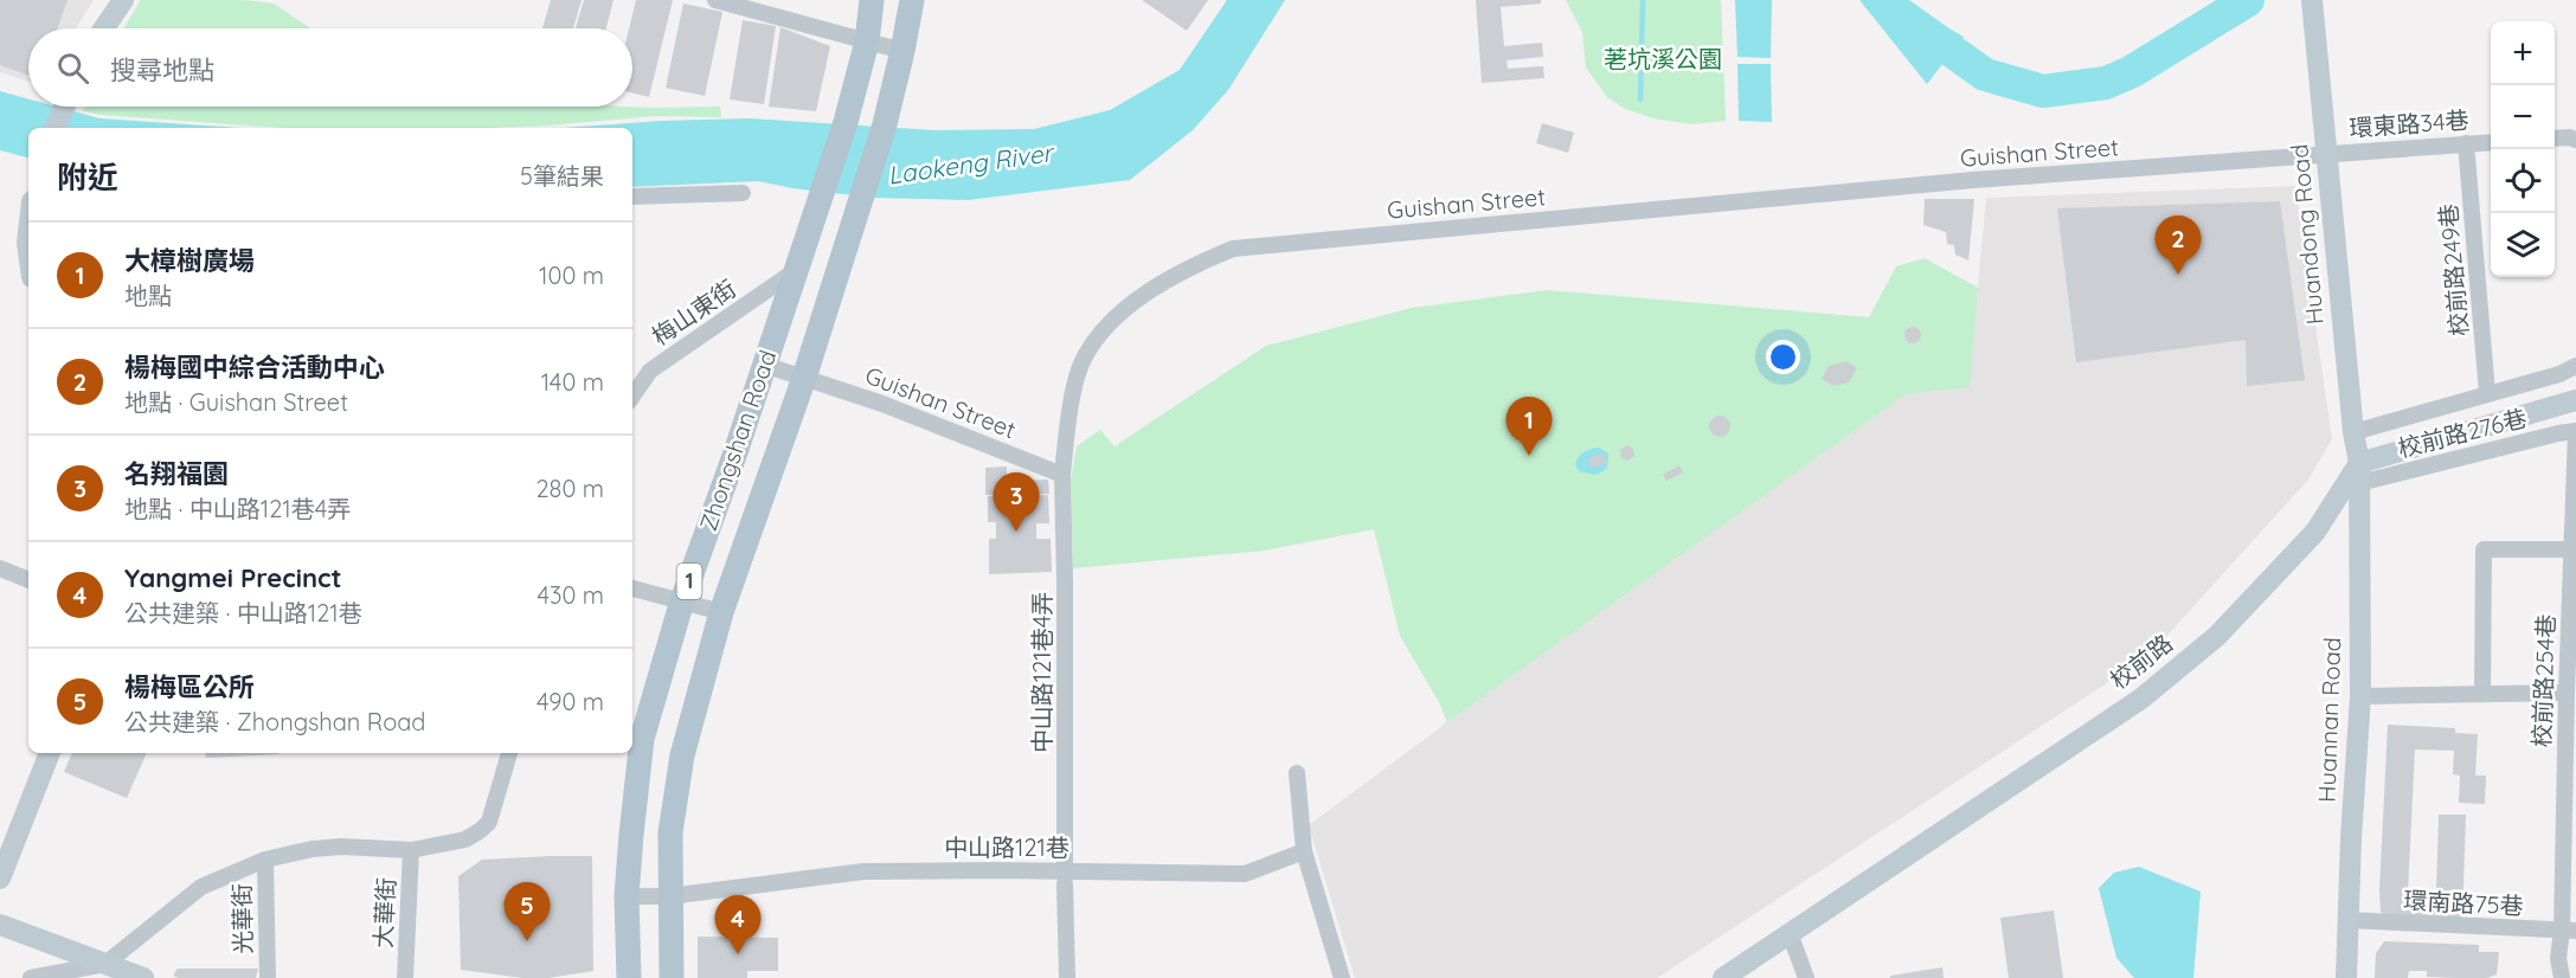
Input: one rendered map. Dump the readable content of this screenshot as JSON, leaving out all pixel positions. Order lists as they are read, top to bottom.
{
  "streets": {
    "main road": ["Zhongshan Road", "1"],
    "street": [
      "環東路34巷",
      "Guishan Street",
      "Huandong Road",
      "校前路249巷",
      "梅山東街",
      "校前路276巷",
      "校前路",
      "中山路121巷4弄",
      "校前路254巷",
      "Huannan Road",
      "中山路121巷",
      "環南路75巷",
      "大華街",
      "光華街"
    ]
  },
  "crossings": [
    ["環東路34巷", "Guishan Street"],
    ["環東路34巷", "Huandong Road"],
    ["環東路34巷", "校前路249巷"],
    ["Guishan Street", "Huandong Road"],
    ["Guishan Street", "Zhongshan Road"],
    ["Guishan Street", "中山路121巷4弄"],
    ["Huandong Road", "校前路276巷"],
    ["Huandong Road", "校前路"],
    ["Huandong Road", "Huannan Road"],
    ["梅山東街", "Zhongshan Road"],
    ["校前路276巷", "校前路"],
    ["校前路276巷", "校前路254巷"],
    ["校前路276巷", "Huannan Road"],
    ["Zhongshan Road", "1"],
    ["Zhongshan Road", "中山路121巷"],
    ["校前路", "Huannan Road"],
    ["中山路121巷4弄", "中山路121巷"],
    ["校前路254巷", "環南路75巷"],
    ["Huannan Road", "環南路75巷"]
  ],
  "water": ["Laokeng River"],
  "parks": ["荖坑溪公園"],
  "page": {
    "map_buttons": ["+", "−"],
    "search": "搜尋地點",
    "heading": ["附近", "5筆結果"],
    "pins": [
      "2",
      "1",
      "3",
      "5",
      "4"
    ],
    "list": [
      {
        "mark": "1",
        "name": "大樟樹廣場",
        "note": "地點",
        "value": "100 m"
      },
      {
        "mark": "2",
        "name": "楊梅國中綜合活動中心",
        "note": "地點 · Guishan Street",
        "value": "140 m"
      },
      {
        "mark": "3",
        "name": "名翔福園",
        "note": "地點 · 中山路121巷4弄",
        "value": "280 m"
      },
      {
        "mark": "4",
        "name": "Yangmei Precinct",
        "note": "公共建築 · 中山路121巷",
        "value": "430 m"
      },
      {
        "mark": "5",
        "name": "楊梅區公所",
        "note": "公共建築 · Zhongshan Road",
        "value": "490 m"
      }
    ]
  }
}
